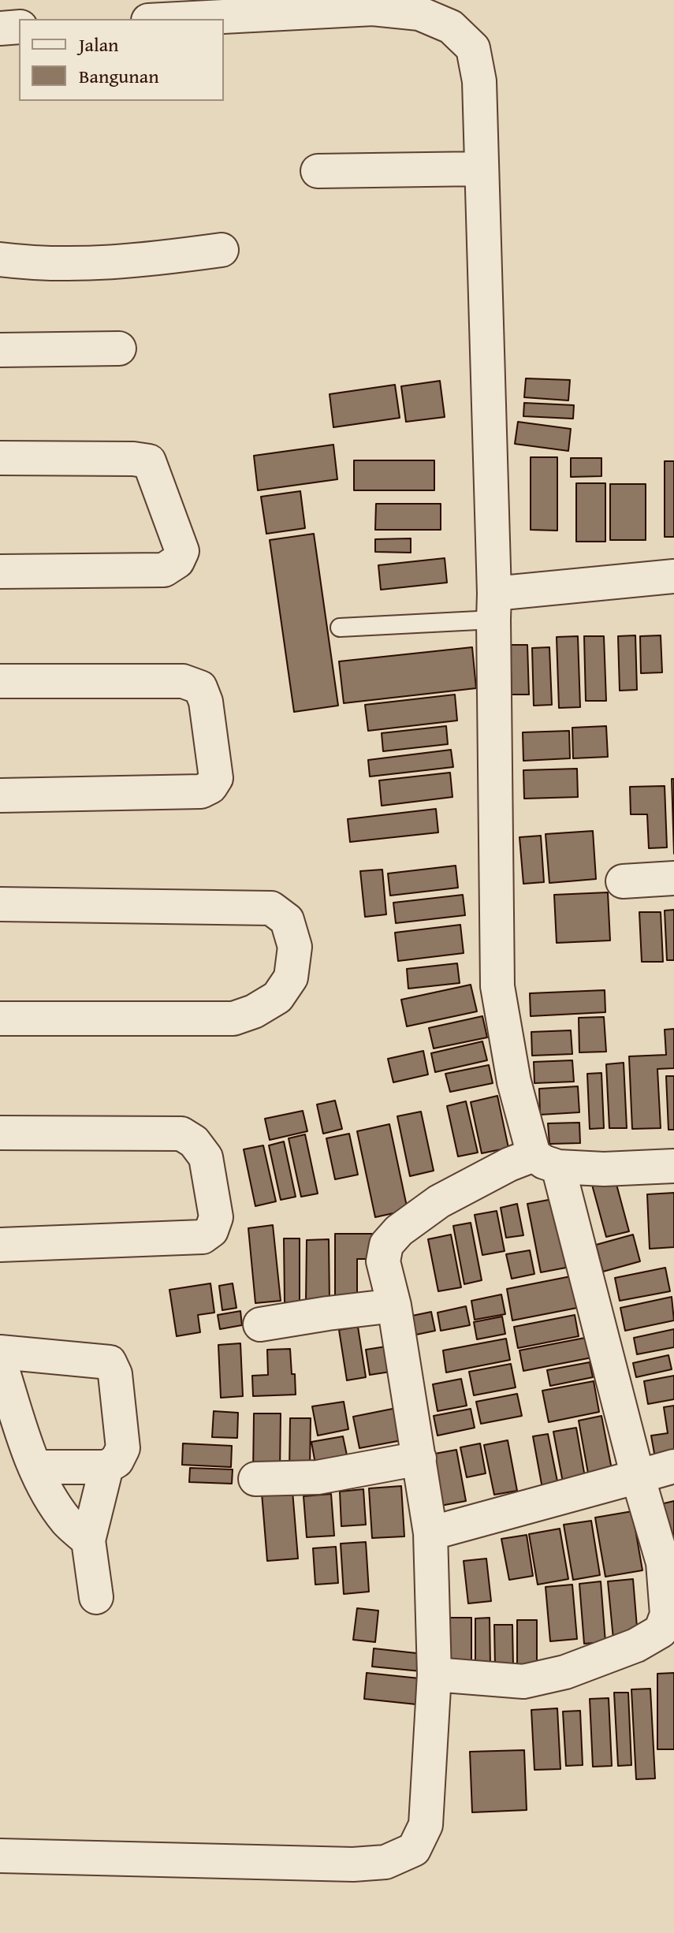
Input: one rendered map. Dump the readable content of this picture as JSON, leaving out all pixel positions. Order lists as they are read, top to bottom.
{
  "legend": ["Jalan", "Bangunan"]
}
